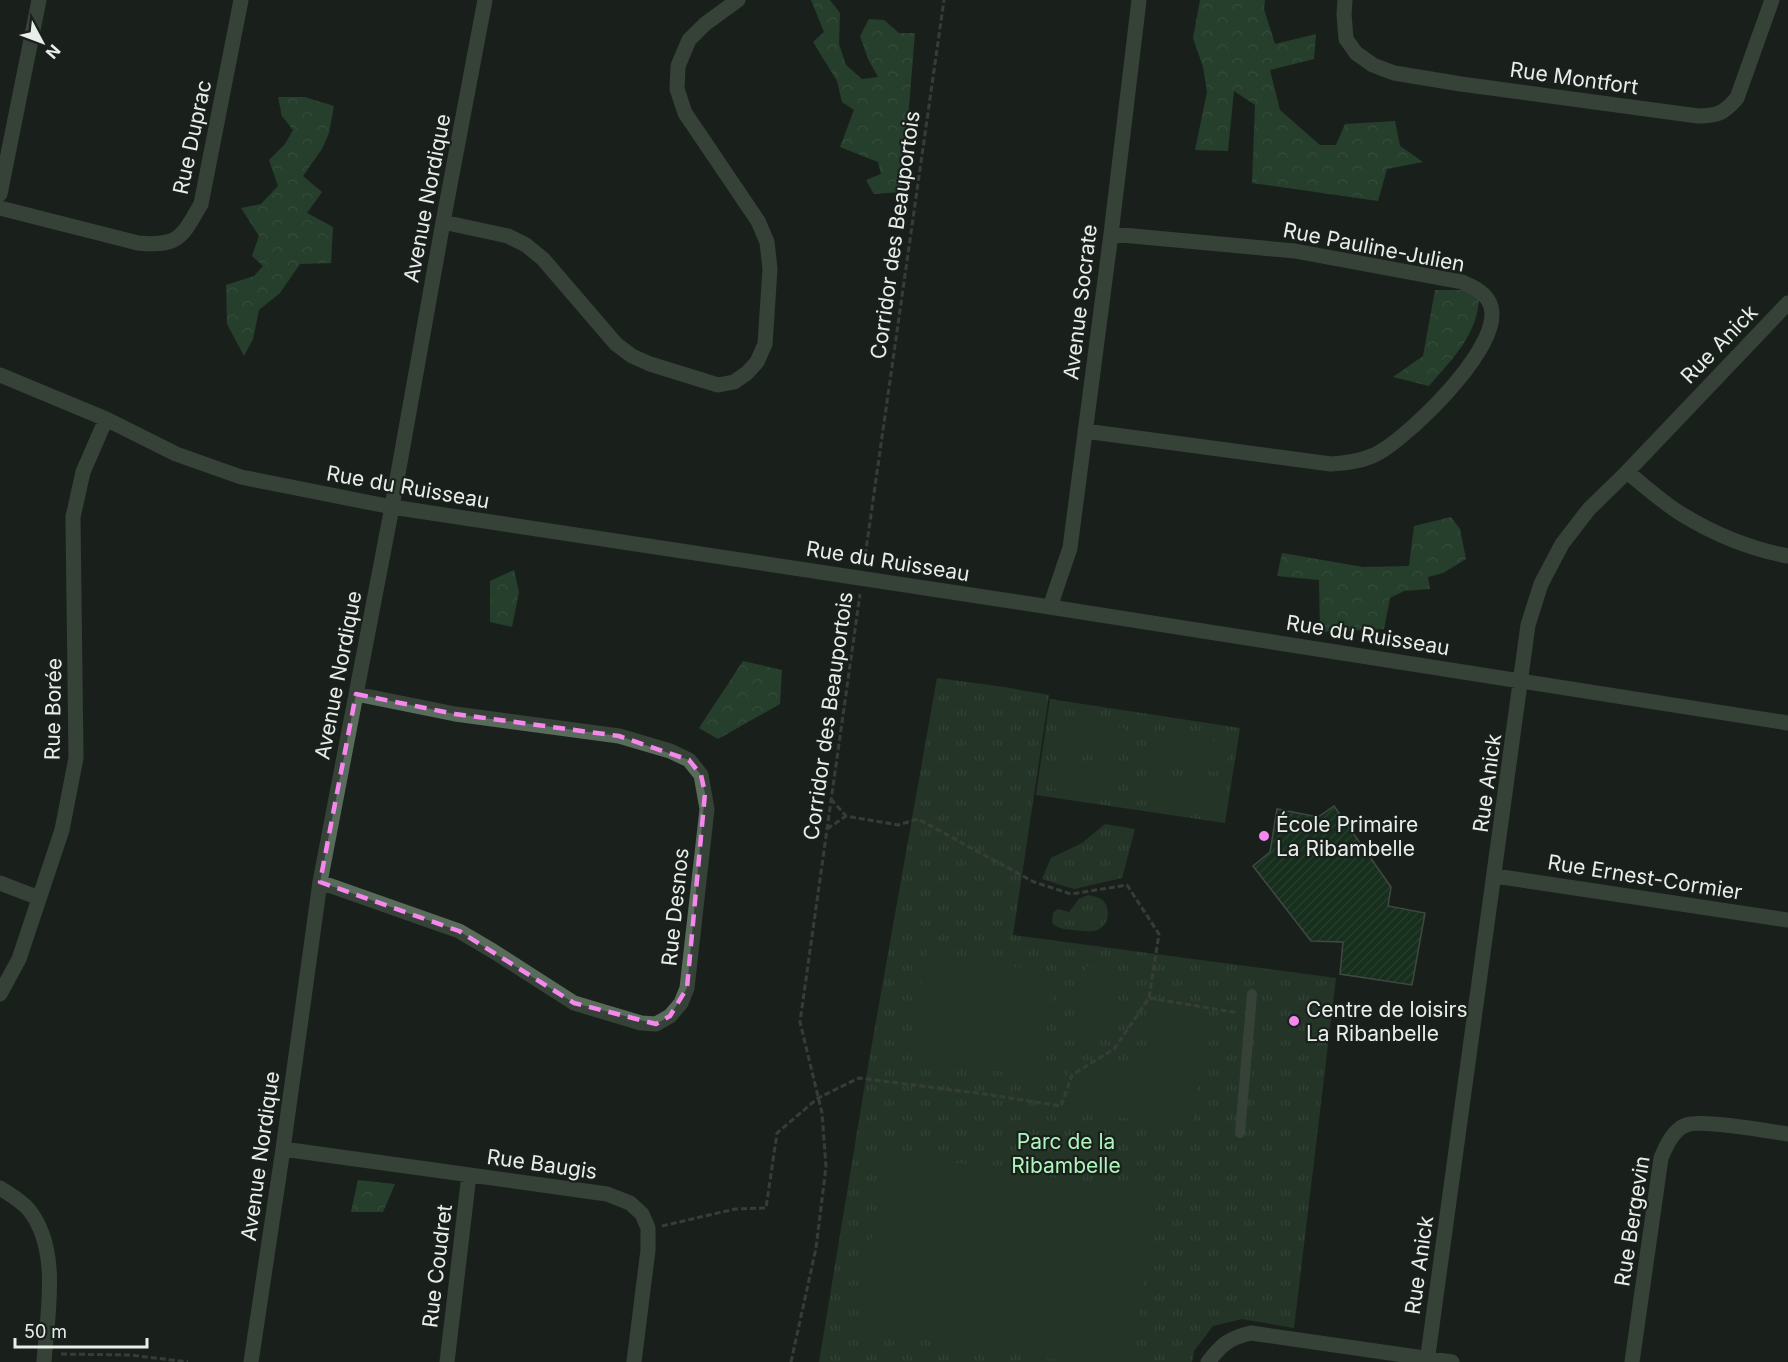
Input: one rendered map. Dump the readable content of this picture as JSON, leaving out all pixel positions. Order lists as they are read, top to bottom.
{
  "streets": {
    "street": [
      "Rue Montfort",
      "Rue Duprac",
      "Avenue Nordique",
      "Rue Pauline-Julien",
      "Avenue Socrate",
      "Rue Anick",
      "Rue du Ruisseau",
      "Rue Borée",
      "Rue Ernest-Cormier",
      "Rue Desnos",
      "Rue Baugis",
      "Rue Bergevin",
      "Rue Coudret"
    ],
    "path": ["Corridor des Beauportois"]
  },
  "crossings": [
    ["Avenue Nordique", "Rue du Ruisseau"],
    ["Avenue Nordique", "Rue Desnos"],
    ["Avenue Nordique", "Rue Baugis"],
    ["Corridor des Beauportois", "Rue du Ruisseau"],
    ["Rue Pauline-Julien", "Avenue Socrate"],
    ["Avenue Socrate", "Rue du Ruisseau"],
    ["Rue Anick", "Rue du Ruisseau"],
    ["Rue Anick", "Rue Ernest-Cormier"],
    ["Rue du Ruisseau", "Rue Borée"],
    ["Rue Baugis", "Rue Coudret"]
  ],
  "parks": ["Parc de la Ribambelle"],
  "places": ["École Primaire La Ribambelle", "Centre de loisirs La Ribanbelle"],
  "scale_bar": "50 m",
  "north": "bottom right"
}
